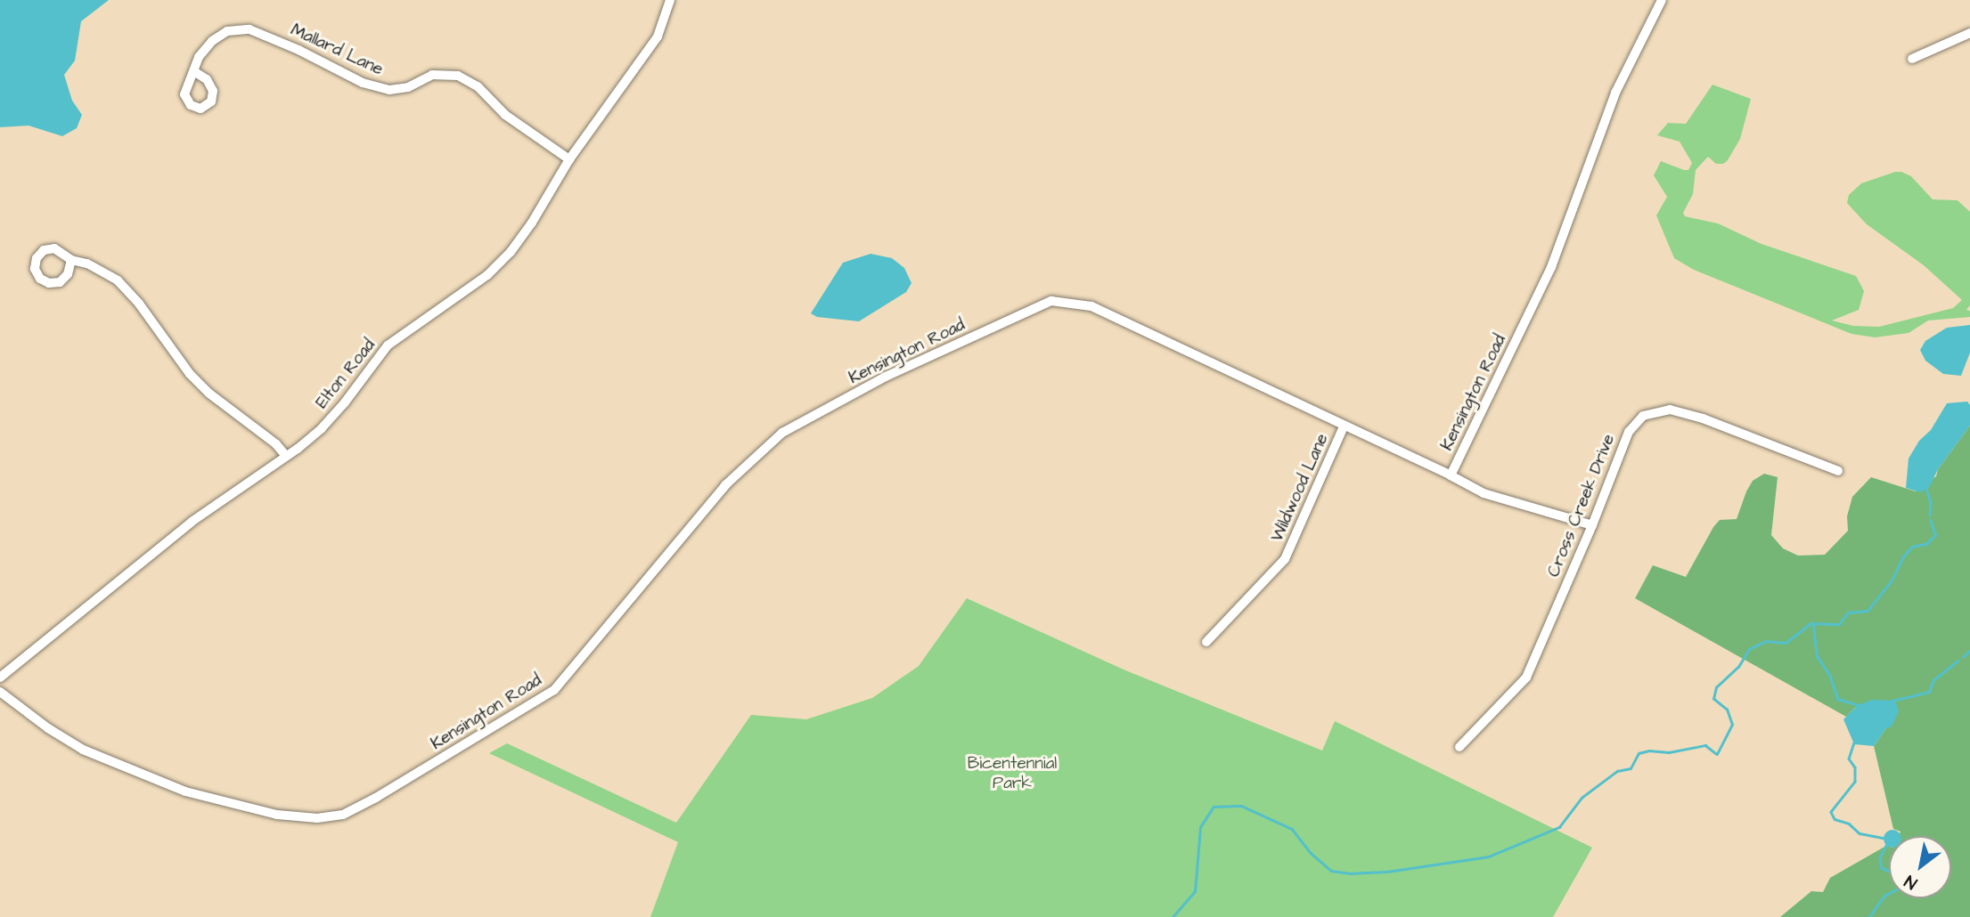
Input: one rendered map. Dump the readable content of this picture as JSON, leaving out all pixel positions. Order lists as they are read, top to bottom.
{
  "streets": {
    "street": [
      "Mallard Lane",
      "Kensington Road",
      "Elton Road",
      "Wildwood Lane",
      "Cross Creek Drive"
    ]
  },
  "crossings": [
    ["Mallard Lane", "Elton Road"],
    ["Kensington Road", "Wildwood Lane"]
  ],
  "parks": ["Bicentennial Park"],
  "north": "bottom left"
}
